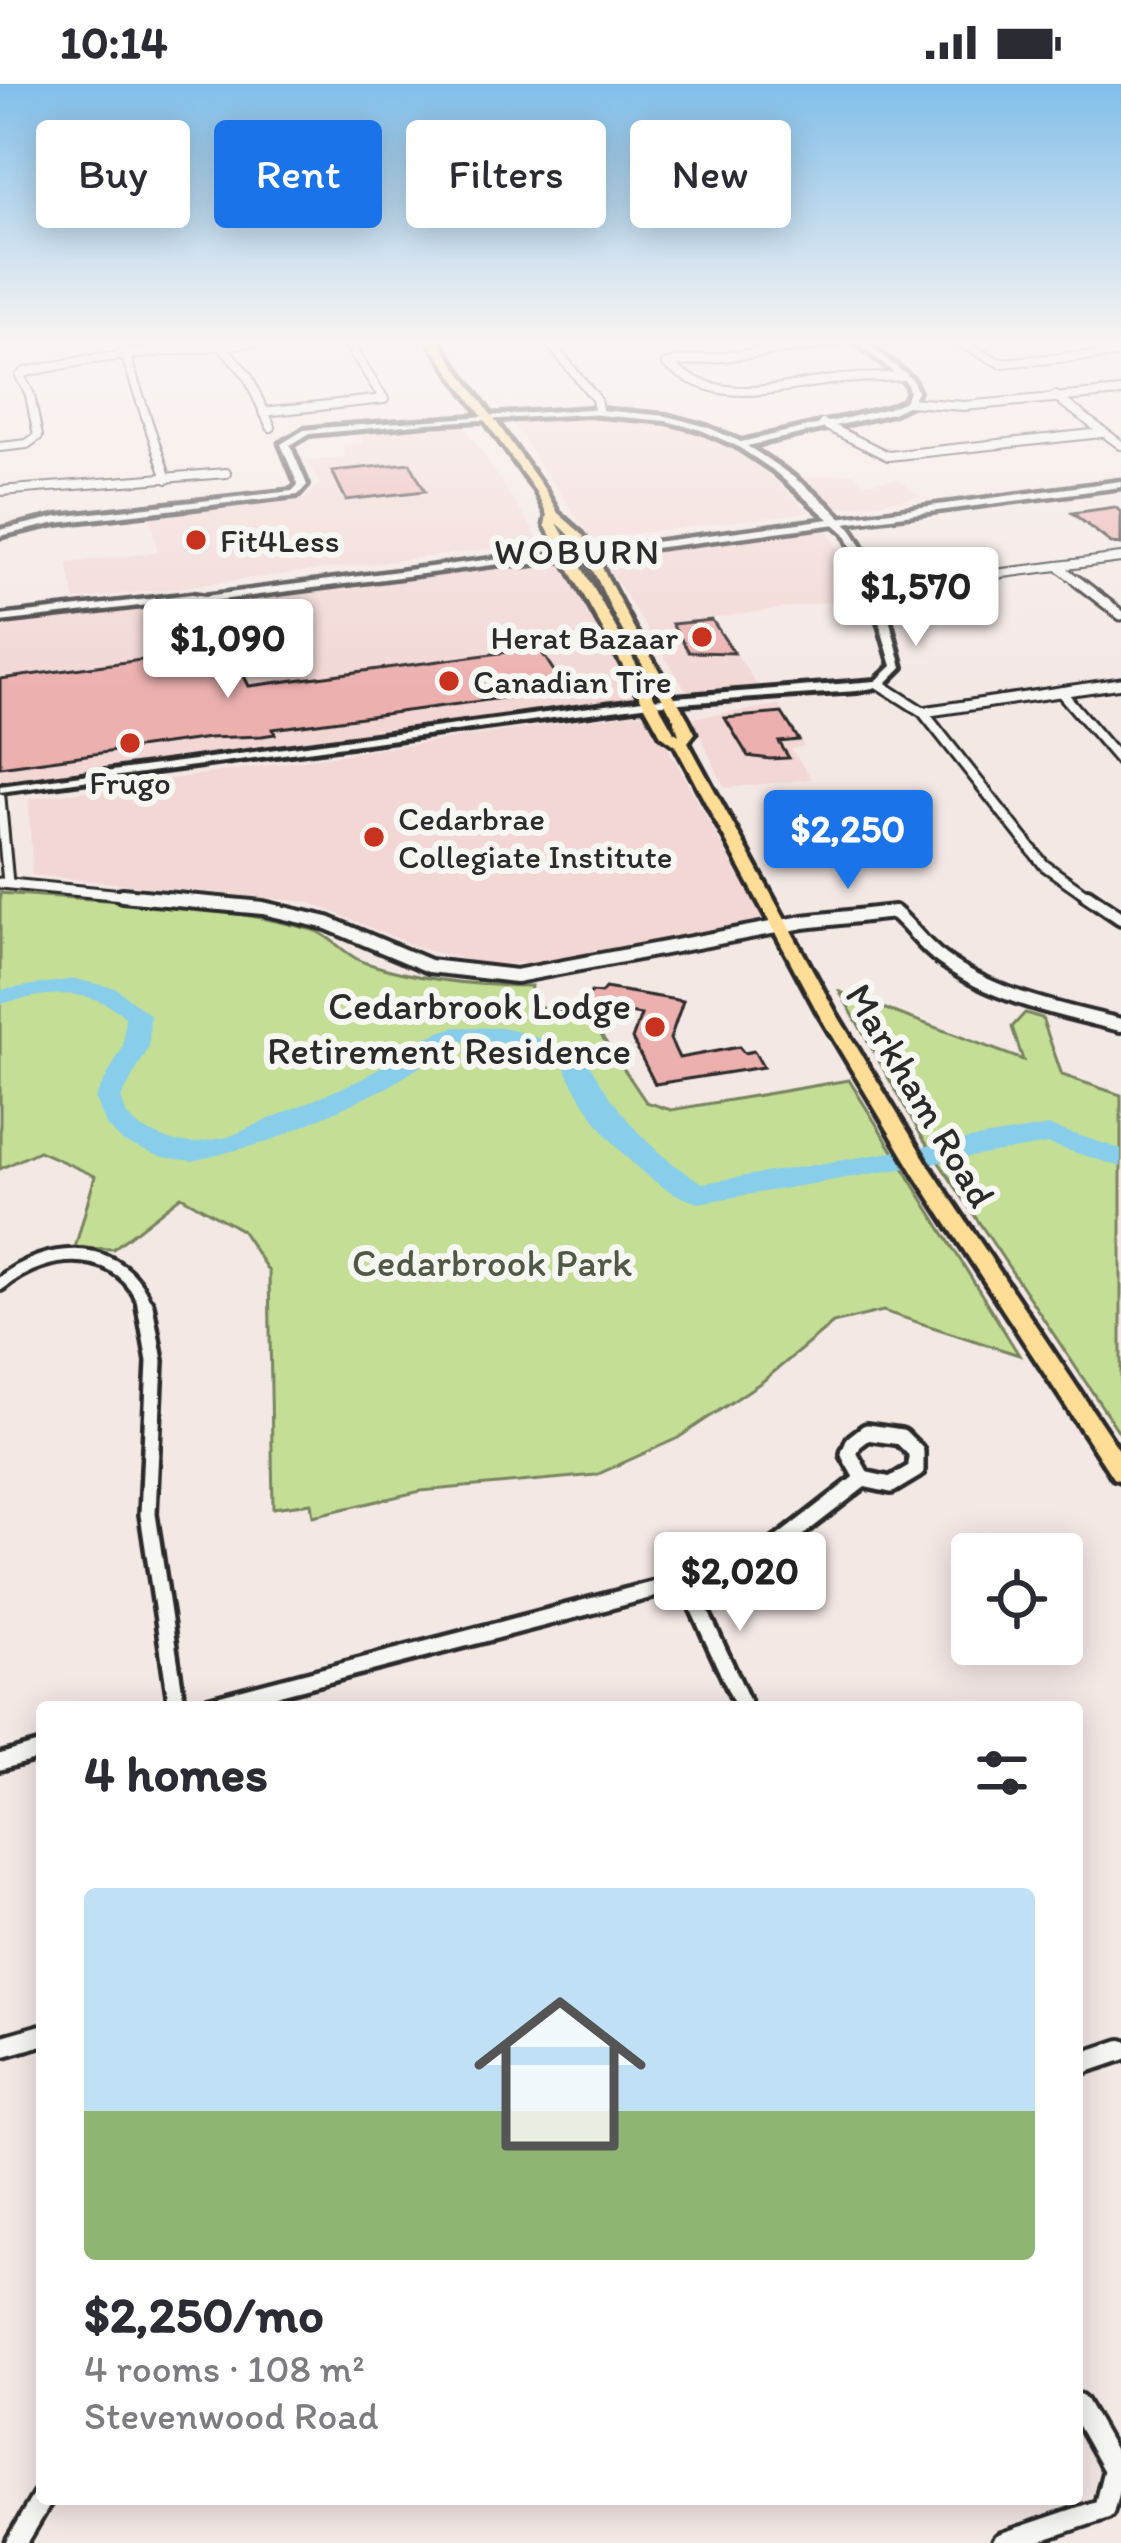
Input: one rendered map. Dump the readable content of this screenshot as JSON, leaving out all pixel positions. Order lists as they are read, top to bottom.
{
  "streets": {
    "main road": ["Markham Road"]
  },
  "districts": ["WOBURN"],
  "parks": ["Cedarbrook Park"],
  "places": [
    "Fit4Less",
    "Herat Bazaar",
    "Canadian Tire",
    "Frugo",
    "Cedarbrae Collegiate Institute",
    "Cedarbrook Lodge Retirement Residence"
  ],
  "page": {
    "status": "10:14",
    "chip": [
      "Buy",
      "Rent",
      "Filters",
      "New"
    ],
    "price": [
      "$1,570",
      "$1,090",
      "$2,250",
      "$2,020"
    ],
    "heading": "4 homes",
    "list": [
      {
        "name": "$2,250/mo",
        "note": "4 rooms · 108 m² · Stevenwood Road"
      }
    ]
  }
}
